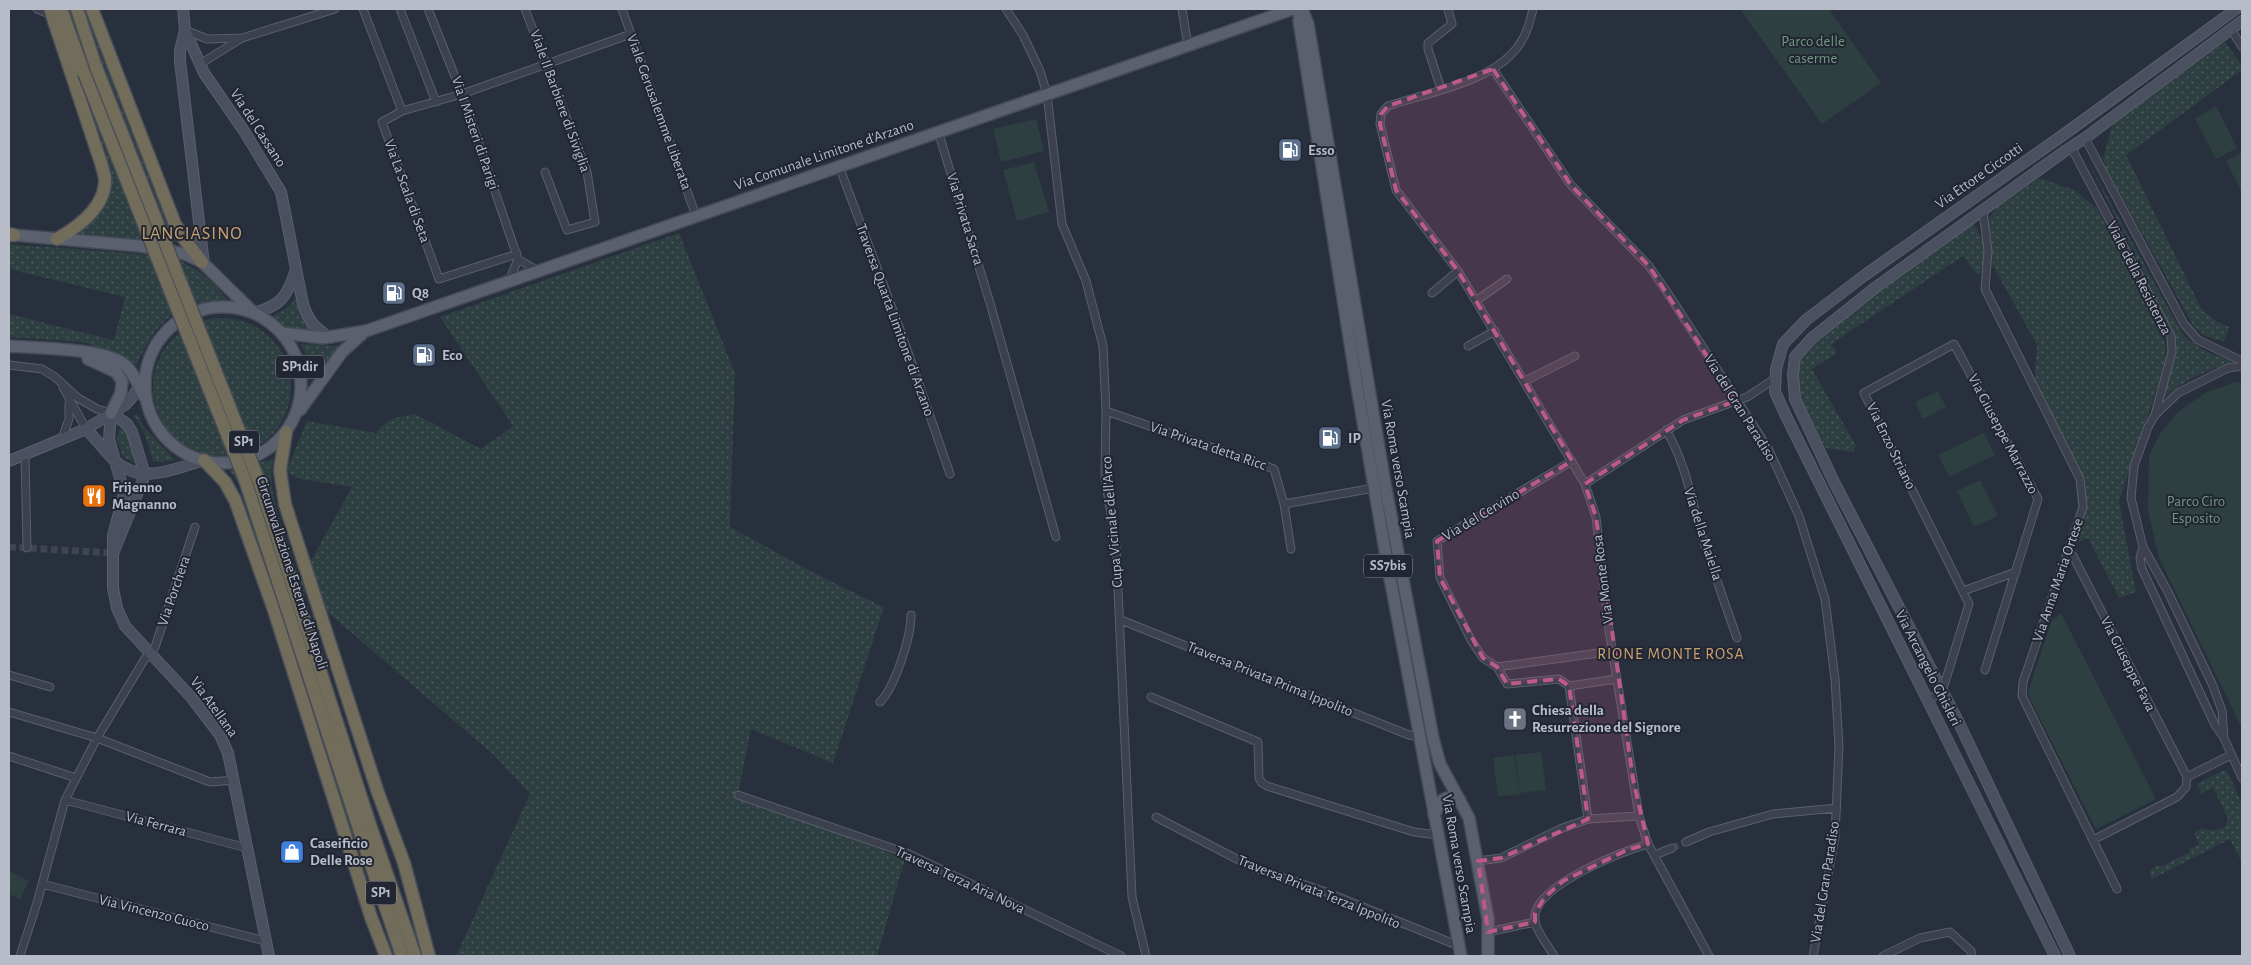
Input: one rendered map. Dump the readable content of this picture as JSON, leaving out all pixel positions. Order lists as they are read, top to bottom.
{
  "streets": {
    "highway": ["SP1", "Circumvallazione Esterna di Napoli"],
    "main road": [
      "Via Comunale Limitone d'Arzano",
      "SP1dir",
      "Via Roma verso Scampia",
      "SS7bis"
    ],
    "street": [
      "Viale Il Barbiere di Siviglia",
      "Viale Gerusalemme Liberata",
      "Via del Cassano",
      "Via I Misteri di Parigi",
      "Via Ettore Ciccotti",
      "Via La Scala di Seta",
      "Via Privata Sacra",
      "Viale della Resistenza",
      "Traversa Quarta Limitone di Arzano",
      "Via del Gran Paradiso",
      "Via Giuseppe Marrazzo",
      "Via Privata detta Ricc",
      "Via Enzo Striano",
      "Via del Cervino",
      "Cupa Vicinale dell'Arco",
      "Via della Maiella",
      "Via Monte Rosa",
      "Via Anna Maria Ortese",
      "Via Porchera",
      "Via Giuseppe Fava",
      "Via Arcangelo Ghisleri",
      "Traversa Privata Prima Ippolito",
      "Via Atellana",
      "Via Ferrara",
      "Traversa Terza Aria Nova",
      "Traversa Privata Terza Ippolito",
      "Via Vincenzo Cuoco"
    ]
  },
  "crossings": [
    ["Viale Gerusalemme Liberata", "Via Comunale Limitone d'Arzano"],
    ["Via del Cassano", "SP1dir"],
    ["Via I Misteri di Parigi", "Via La Scala di Seta"],
    ["Via Comunale Limitone d'Arzano", "Via Privata Sacra"],
    ["Via Comunale Limitone d'Arzano", "Traversa Quarta Limitone di Arzano"],
    ["Via Comunale Limitone d'Arzano", "Cupa Vicinale dell'Arco"],
    ["Via Ettore Ciccotti", "Viale della Resistenza"],
    ["Via Ettore Ciccotti", "Via Anna Maria Ortese"],
    ["Via Ettore Ciccotti", "Via Arcangelo Ghisleri"],
    ["Via del Gran Paradiso", "Via Monte Rosa"],
    ["Via Giuseppe Marrazzo", "Via Enzo Striano"],
    ["Via Privata detta Ricc", "Cupa Vicinale dell'Arco"],
    ["Via Enzo Striano", "Via Arcangelo Ghisleri"],
    ["Via Roma verso Scampia", "Traversa Privata Prima Ippolito"],
    ["Via Roma verso Scampia", "Traversa Privata Terza Ippolito"],
    ["Via del Cervino", "Via Monte Rosa"],
    ["Cupa Vicinale dell'Arco", "Traversa Privata Prima Ippolito"],
    ["Via Anna Maria Ortese", "Via Giuseppe Fava"],
    ["Via Porchera", "Via Atellana"],
    ["Via Atellana", "Via Ferrara"],
    ["Via Atellana", "Via Vincenzo Cuoco"]
  ],
  "districts": ["LANCIASINO", "RIONE MONTE ROSA"],
  "parks": ["Parco delle caserme", "Parco Ciro Esposito"],
  "places": {
    "fuel station": [
      "Esso",
      "Q8",
      "Eco",
      "IP"
    ],
    "restaurant": ["Frijenno Magnanno"],
    "church": ["Chiesa della Resurrezione del Signore"],
    "shop": ["Caseificio Delle Rose"]
  }
}
